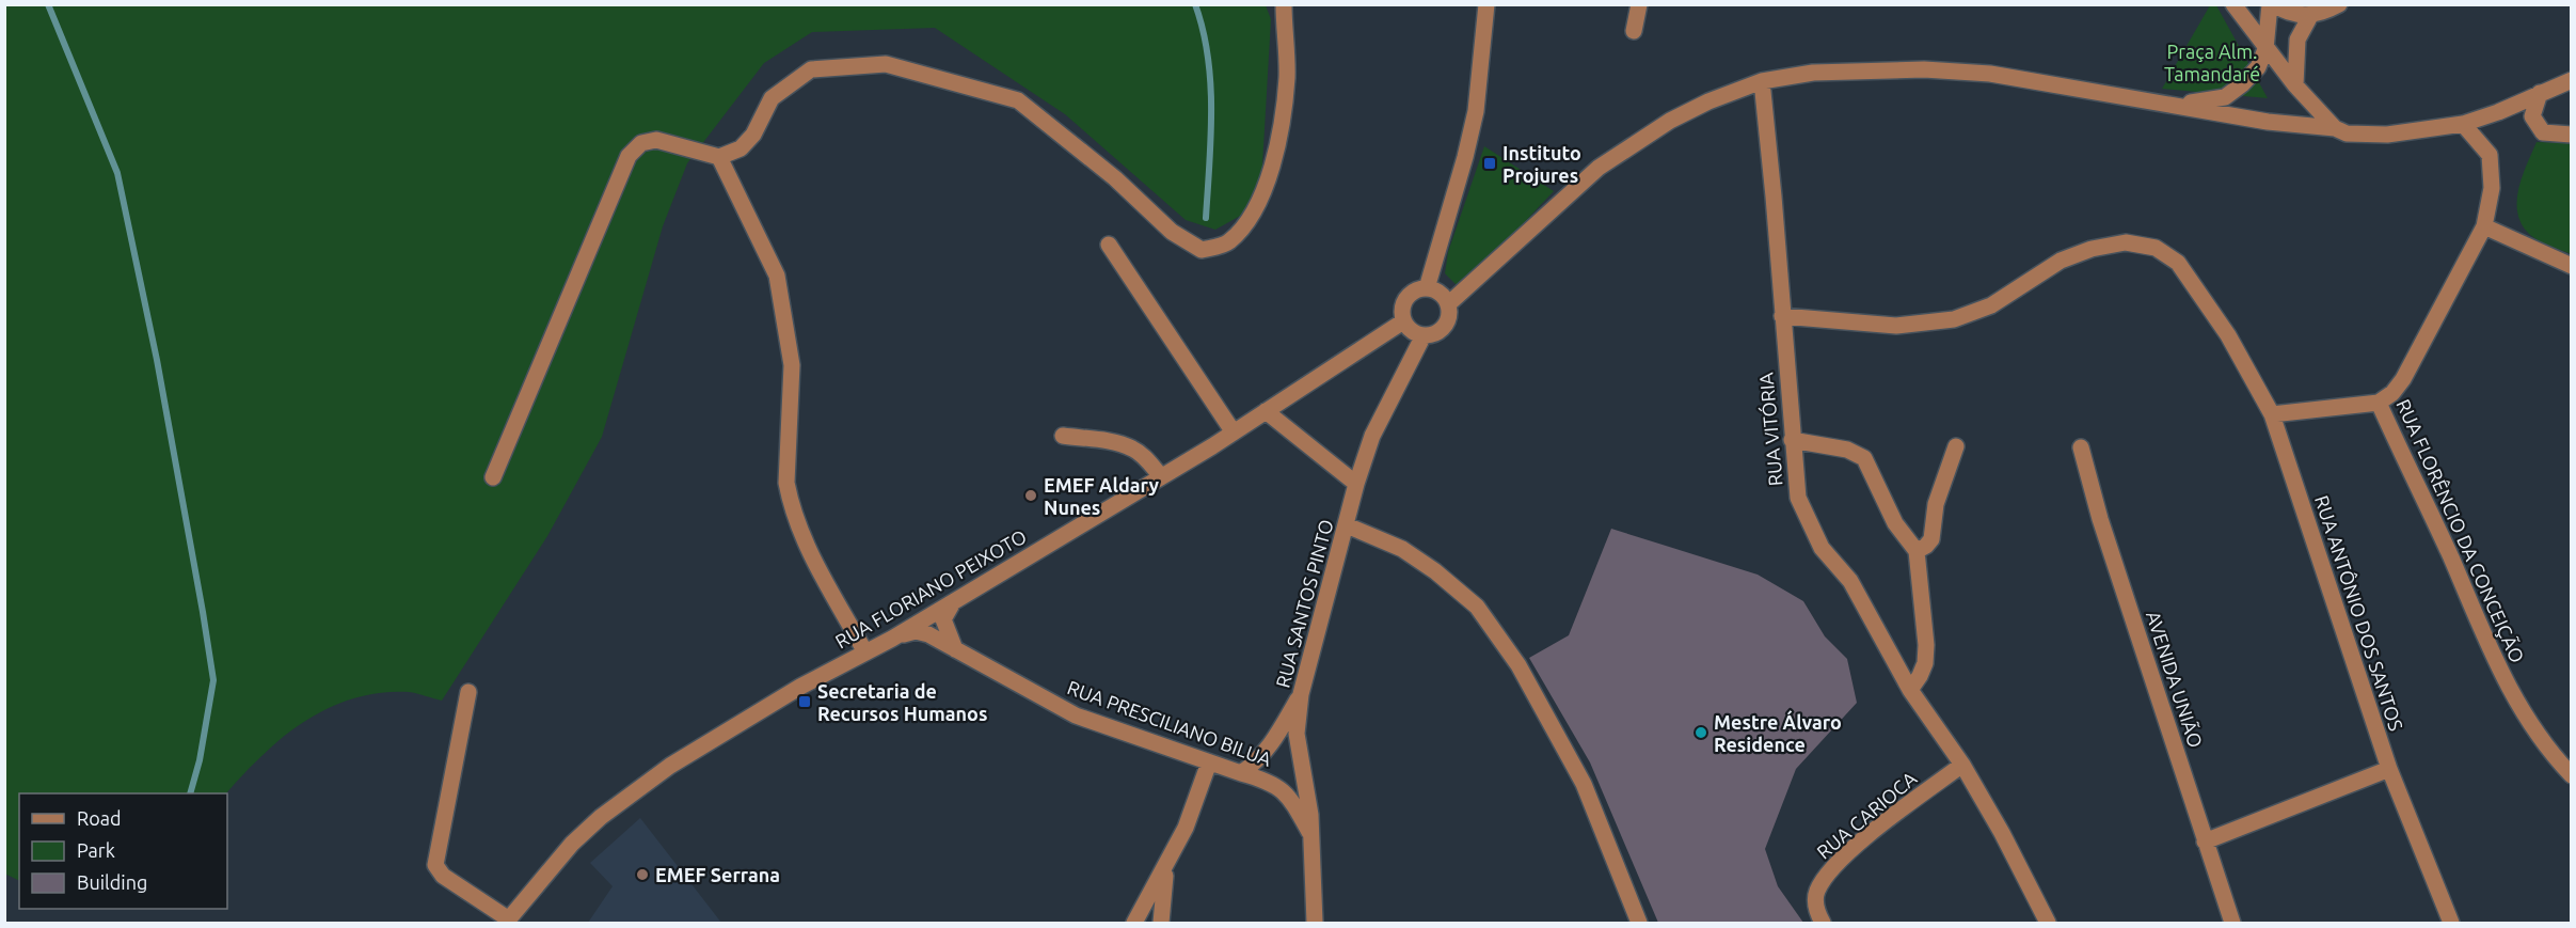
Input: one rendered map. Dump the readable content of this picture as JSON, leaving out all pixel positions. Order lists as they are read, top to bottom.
{
  "streets": {
    "street": [
      "RUA VITÓRIA",
      "RUA FLORÊNCIO DA CONCEIÇÃO",
      "RUA FLORIANO PEIXOTO",
      "RUA SANTOS PINTO",
      "RUA ANTÔNIO DOS SANTOS",
      "AVENIDA UNIÃO",
      "RUA PRESCILIANO BILUA",
      "RUA CARIOCA"
    ]
  },
  "crossings": [
    ["RUA VITÓRIA", "RUA ANTÔNIO DOS SANTOS"],
    ["RUA VITÓRIA", "RUA CARIOCA"],
    ["RUA FLORIANO PEIXOTO", "RUA SANTOS PINTO"],
    ["RUA FLORIANO PEIXOTO", "RUA PRESCILIANO BILUA"],
    ["RUA SANTOS PINTO", "RUA PRESCILIANO BILUA"]
  ],
  "parks": ["Praça Alm. Tamandaré"],
  "places": {
    "transit": ["Instituto Projures", "Secretaria de Recursos Humanos"],
    "other": ["EMEF Aldary Nunes", "Mestre Álvaro Residence", "EMEF Serrana"]
  },
  "legend": ["Road", "Park", "Building"]
}
